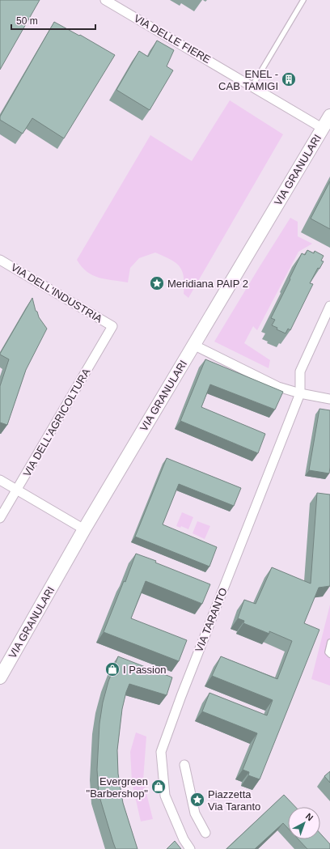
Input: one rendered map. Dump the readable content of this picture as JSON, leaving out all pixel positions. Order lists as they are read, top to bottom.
{
  "streets": {
    "street": [
      "VIA DELLE FIERE",
      "VIA GRANULARI",
      "VIA DELL'INDUSTRIA",
      "VIA DELL'AGRICOLTURA",
      "VIA TARANTO"
    ]
  },
  "crossings": [
    ["VIA DELLE FIERE", "VIA GRANULARI"],
    ["VIA DELL'INDUSTRIA", "VIA DELL'AGRICOLTURA"]
  ],
  "places": {
    "building": ["ENEL - CAB TAMIGI"],
    "place": ["Meridiana PAIP 2", "Piazzetta Via Taranto"],
    "shop": ["I Passion", "Evergreen \"Barbershop\""]
  },
  "scale_bar": "50 m",
  "north": "top right"
}
